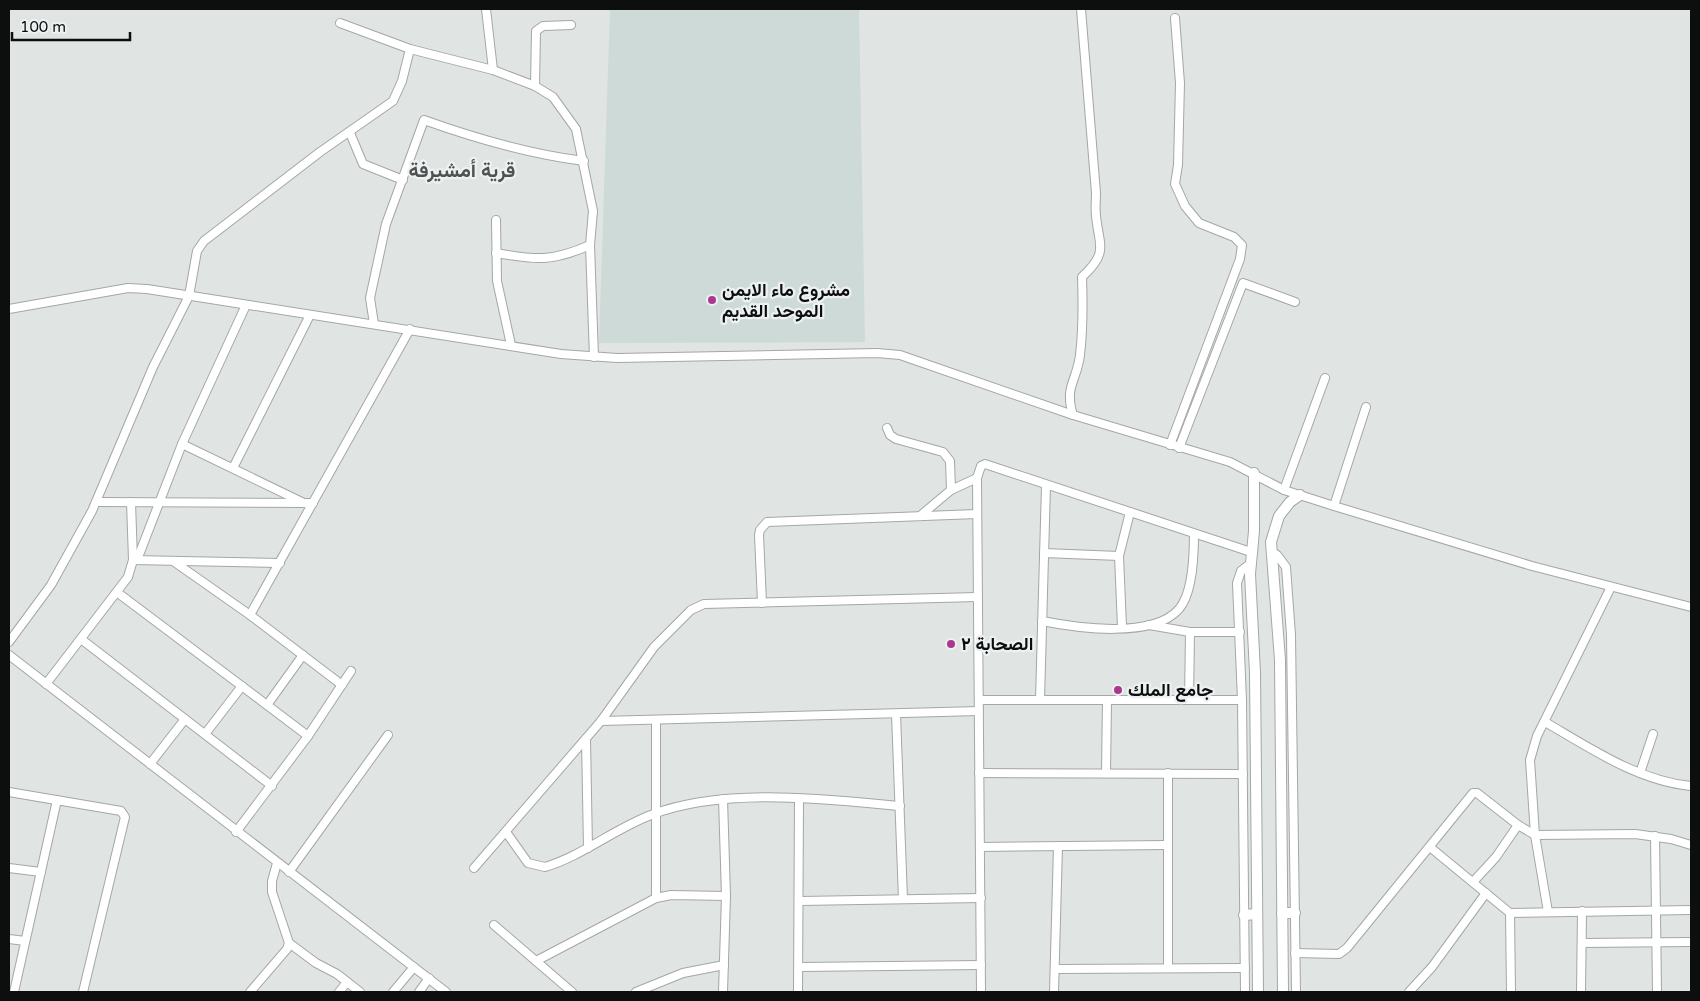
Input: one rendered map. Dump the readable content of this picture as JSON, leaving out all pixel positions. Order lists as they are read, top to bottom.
{
  "districts": ["قرية أمشيرفة"],
  "places": ["مشروع ماء الايمن الموحد القديم", "الصحابة ٢", "جامع الملك"],
  "scale_bar": "100 m"
}
